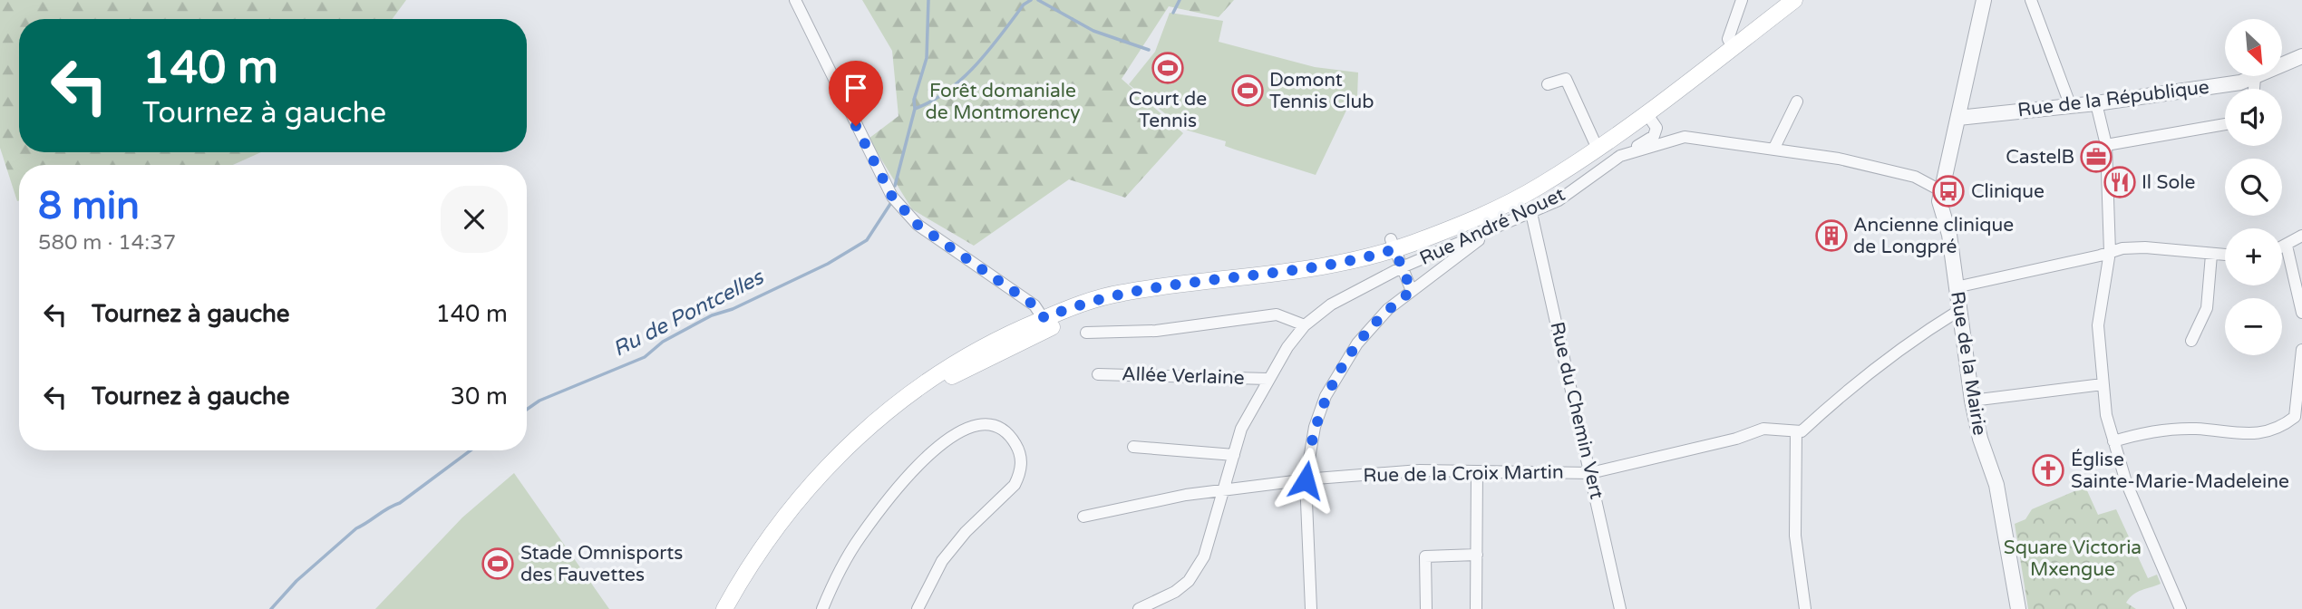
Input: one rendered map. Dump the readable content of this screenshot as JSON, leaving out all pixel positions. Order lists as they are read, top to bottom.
{
  "streets": {
    "street": [
      "Rue de la République",
      "Rue André Nouet",
      "Rue de la Mairie",
      "Allée Verlaine",
      "Rue du Chemin Vert",
      "Rue de la Croix Martin"
    ]
  },
  "crossings": [
    ["Rue de la République", "Rue de la Mairie"],
    ["Rue André Nouet", "Rue de la Mairie"],
    ["Rue André Nouet", "Allée Verlaine"],
    ["Rue André Nouet", "Rue du Chemin Vert"],
    ["Rue André Nouet", "Rue de la Croix Martin"],
    ["Rue du Chemin Vert", "Rue de la Croix Martin"]
  ],
  "water": ["Ru de Pontcelles"],
  "parks": ["Forêt domaniale de Montmorency", "Square Victoria Mxengue"],
  "places": {
    "sports": ["Court de Tennis", "Domont Tennis Club", "Stade Omnisports des Fauvettes"],
    "office": ["CastelB"],
    "restaurant": ["Il Sole"],
    "bus stop": ["Clinique"],
    "building": ["Ancienne clinique de Longpré"],
    "church": ["Église Sainte-Marie-Madeleine"]
  },
  "north": "bottom right",
  "page": {
    "map_buttons": ["+", "−"],
    "turn": ["140 m", "Tournez à gauche"],
    "heading": ["8 min", "580 m · 14:37"],
    "list": [
      {
        "name": "Tournez à gauche",
        "value": "140 m"
      },
      {
        "name": "Tournez à gauche",
        "value": "30 m"
      }
    ]
  }
}
